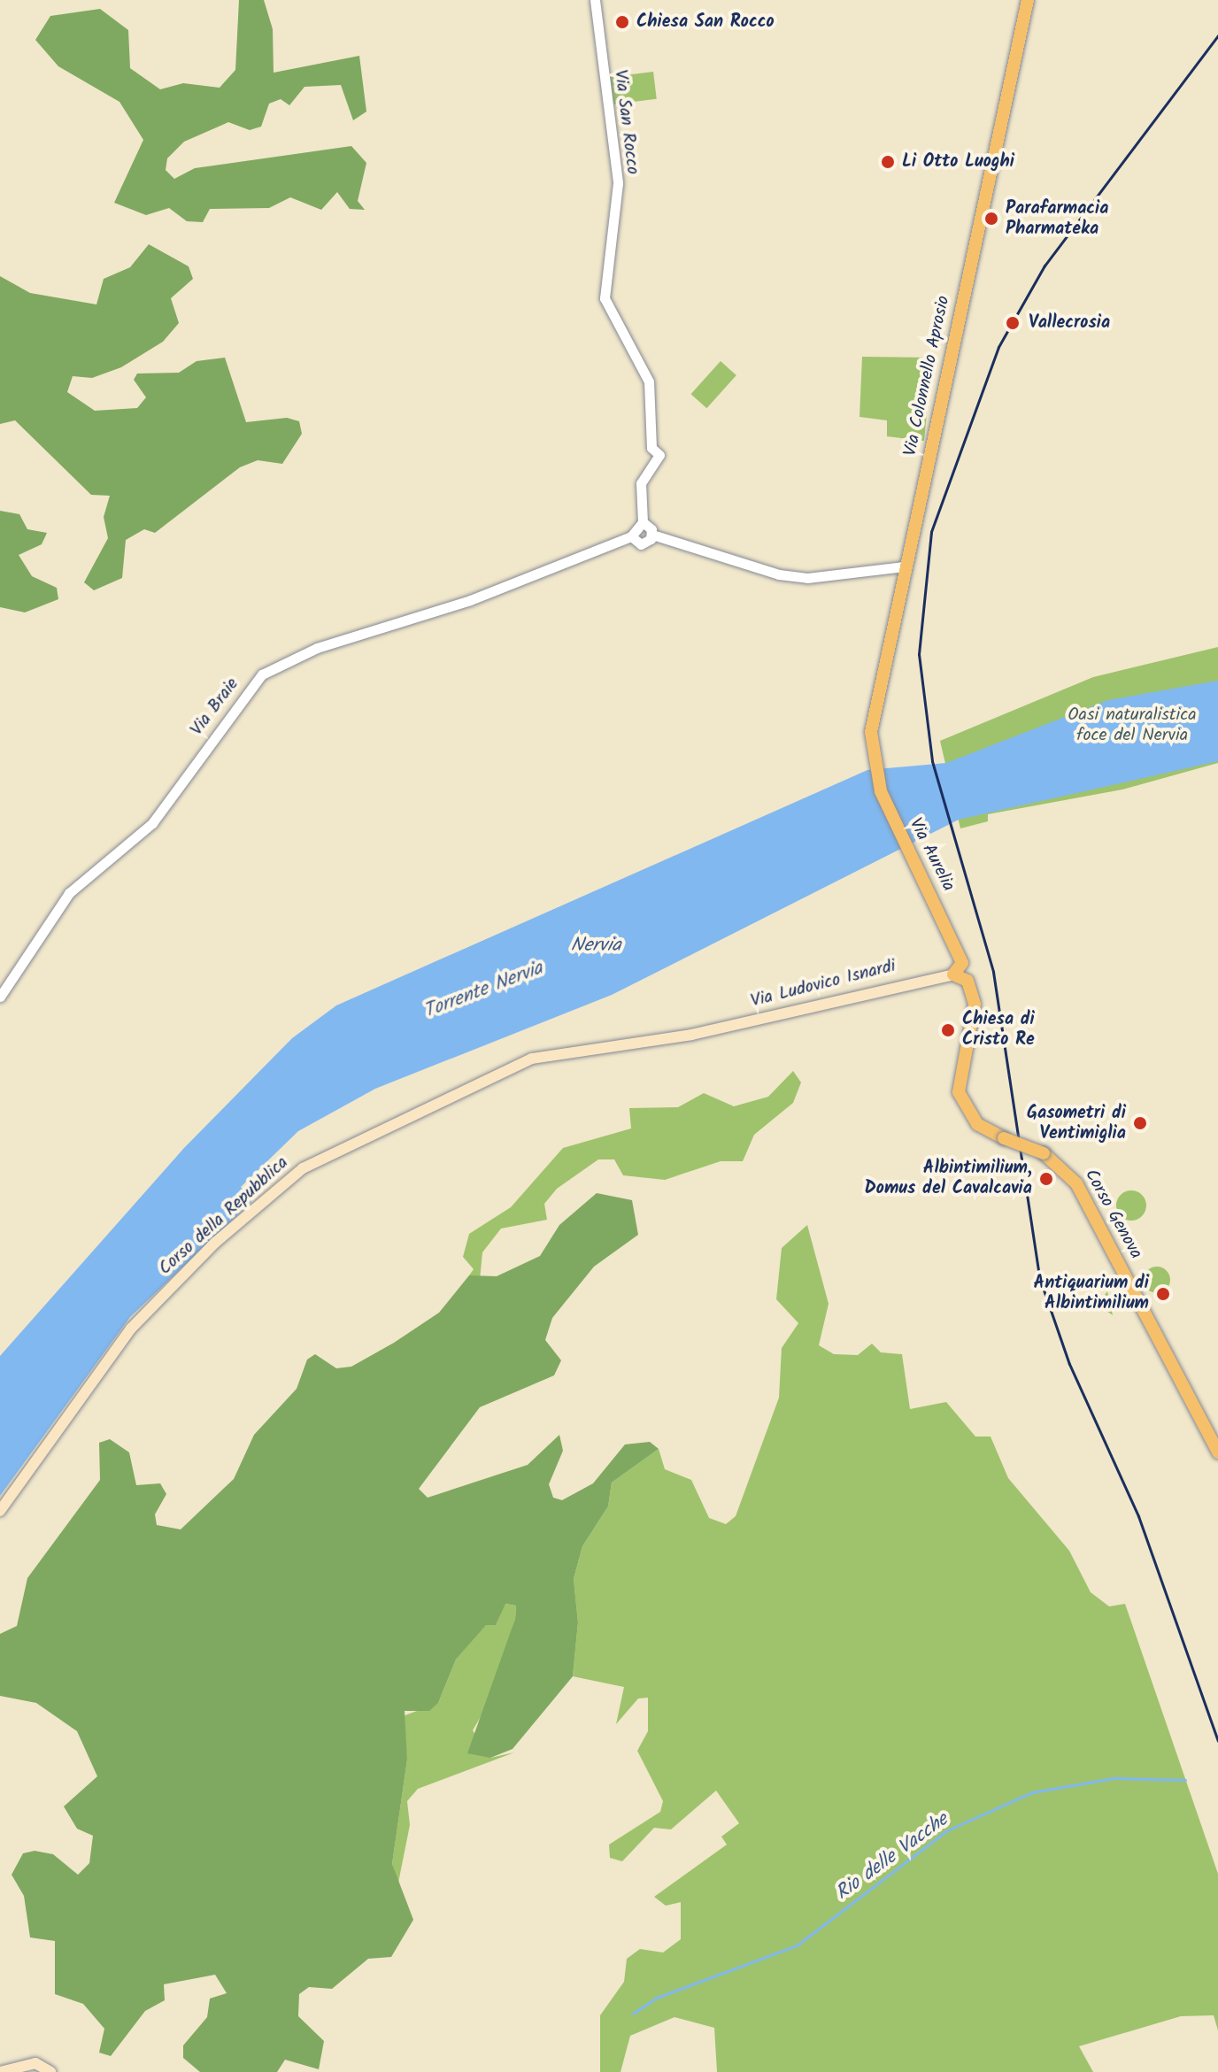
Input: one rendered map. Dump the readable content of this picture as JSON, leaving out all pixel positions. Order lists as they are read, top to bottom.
{
  "streets": {
    "main road": [
      "Via Colonnello Aprosio",
      "Via Aurelia",
      "Via Ludovico Isnardi",
      "Corso Genova",
      "Corso della Repubblica"
    ],
    "street": ["Via San Rocco", "Via Braie"]
  },
  "crossings": [
    ["Via Colonnello Aprosio", "Via Aurelia"],
    ["Via Aurelia", "Via Ludovico Isnardi"],
    ["Via Aurelia", "Corso Genova"],
    ["Via Ludovico Isnardi", "Corso della Repubblica"]
  ],
  "water": ["Nervia", "Torrente Nervia", "Rio delle Vacche"],
  "parks": ["Oasi naturalistica foce del Nervia"],
  "places": [
    "Chiesa San Rocco",
    "Li Otto Luoghi",
    "Parafarmacia Pharmateka",
    "Vallecrosia",
    "Chiesa di Cristo Re",
    "Gasometri di Ventimiglia",
    "Albintimilium, Domus del Cavalcavia",
    "Antiquarium di Albintimilium"
  ]
}
